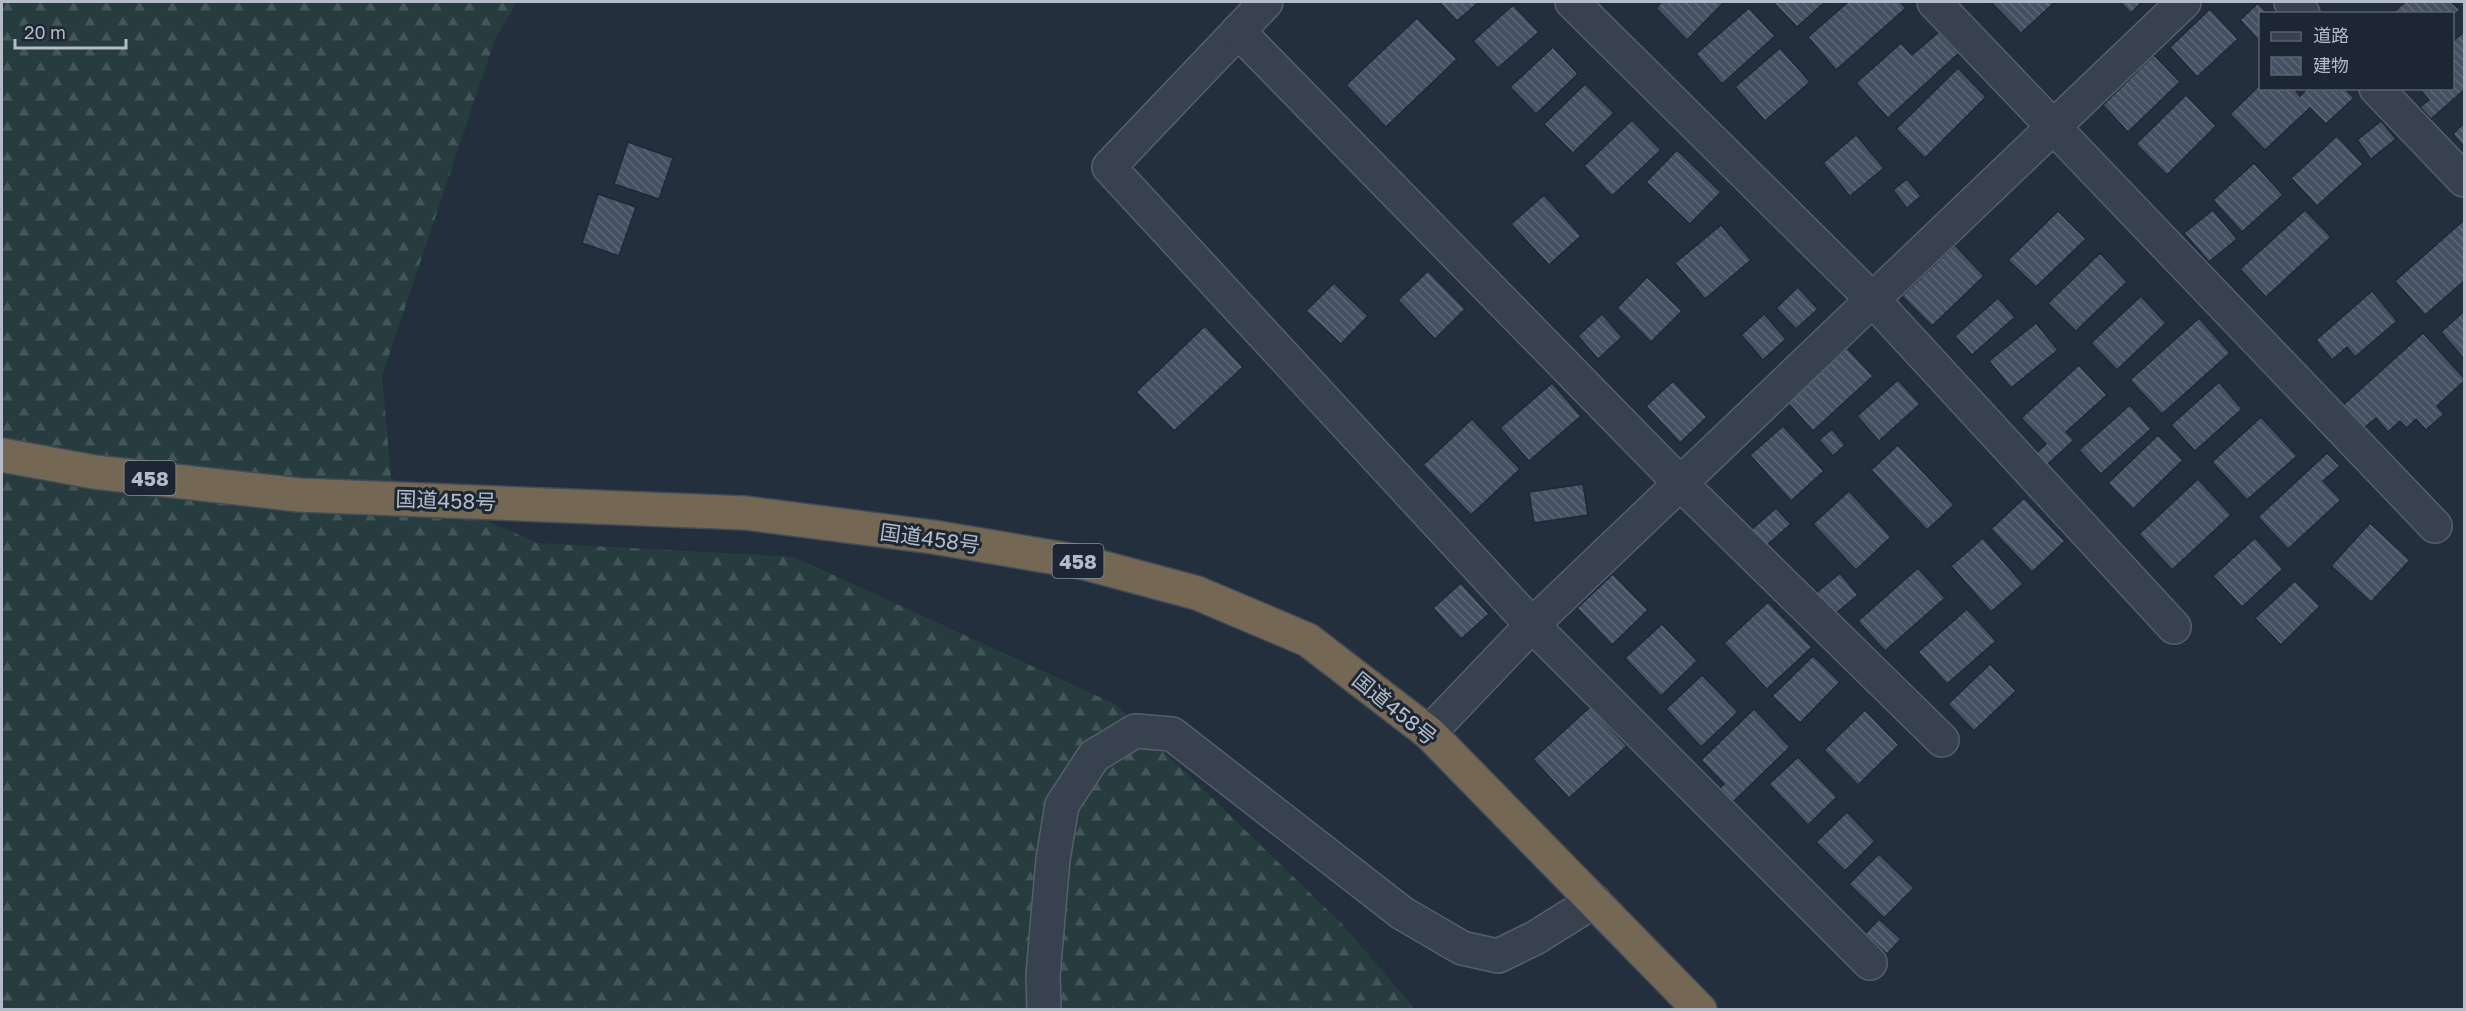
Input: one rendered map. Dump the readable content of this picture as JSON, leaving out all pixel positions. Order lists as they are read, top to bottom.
{
  "streets": {
    "highway": ["458", "国道458号"]
  },
  "legend": ["道路", "建物"],
  "scale_bar": "20 m"
}
